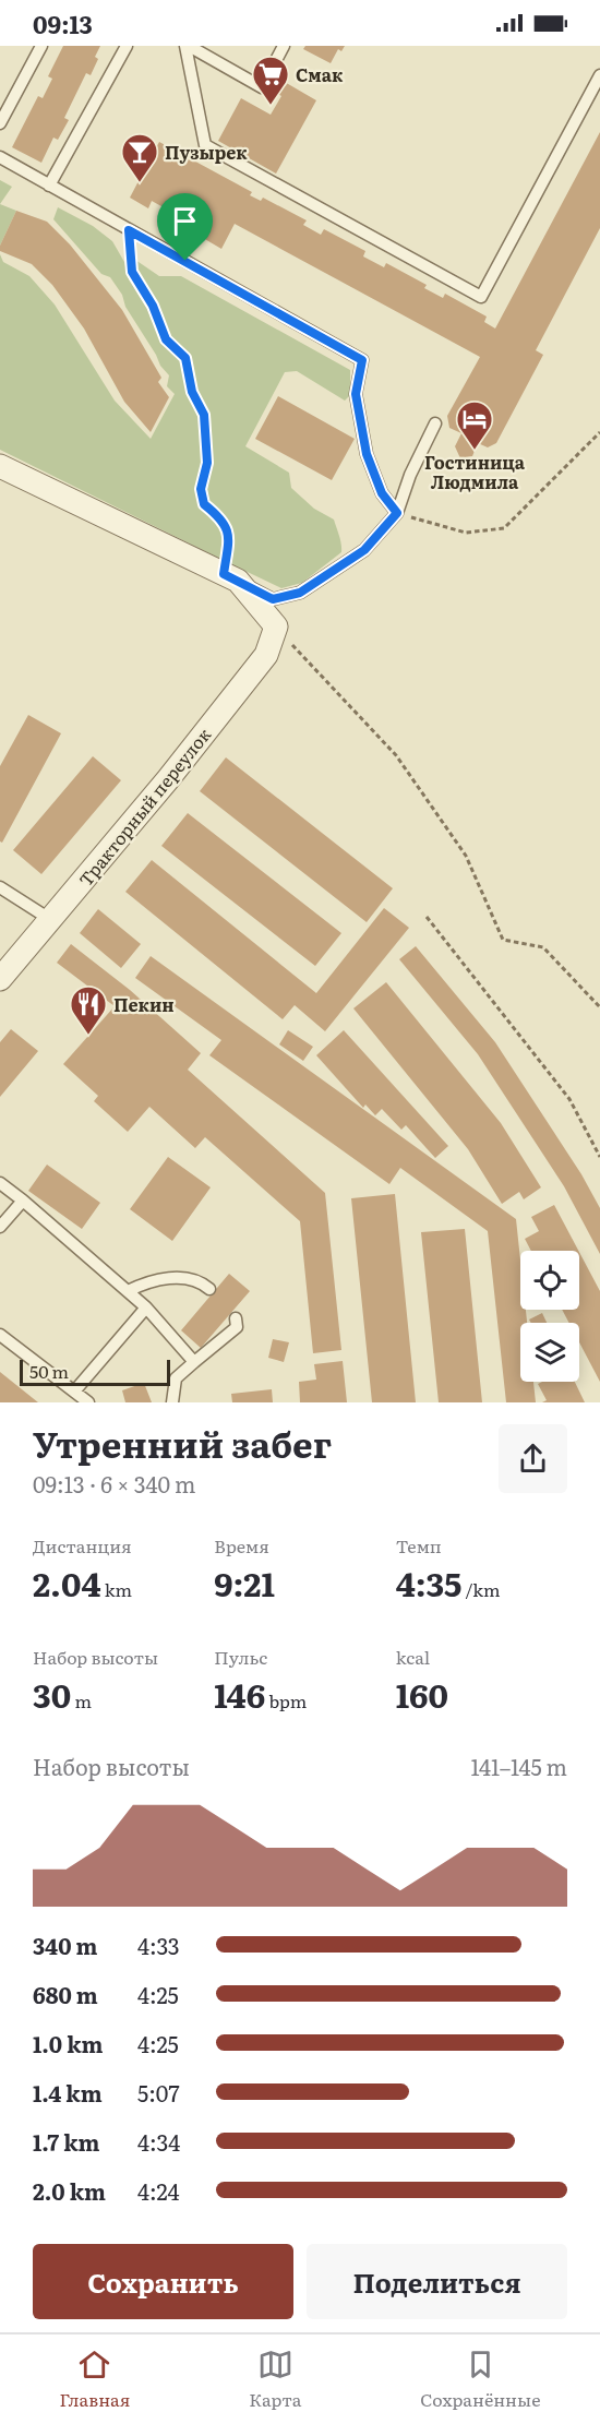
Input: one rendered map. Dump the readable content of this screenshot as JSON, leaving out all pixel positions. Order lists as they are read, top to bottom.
{
  "streets": {
    "street": ["Тракторный переулок"]
  },
  "places": {
    "supermarket": ["Смак"],
    "bar": ["Пузырек"],
    "hotel": ["Гостиница Людмила"],
    "restaurant": ["Пекин"]
  },
  "scale_bar": "50 m",
  "page": {
    "status": "09:13",
    "scale": "50 m",
    "heading": ["Утренний забег", "09:13 · 6 × 340 m"],
    "stats": [
      ["Дистанция", "2.04 km"],
      ["Время", "9:21"],
      ["Темп", "4:35 /km"],
      ["Набор высоты", "30 m"],
      ["Пульс", "146 bpm"],
      ["kcal", "160"]
    ],
    "chart": ["Набор высоты", "141–145 m"],
    "list": [
      {
        "name": "340 m",
        "note": "4:33"
      },
      {
        "name": "680 m",
        "note": "4:25"
      },
      {
        "name": "1.0 km",
        "note": "4:25"
      },
      {
        "name": "1.4 km",
        "note": "5:07"
      },
      {
        "name": "1.7 km",
        "note": "4:34"
      },
      {
        "name": "2.0 km",
        "note": "4:24"
      }
    ],
    "buttons": ["Сохранить", "Поделиться"],
    "tabs": ["Главная", "Карта", "Сохранённые"]
  }
}
